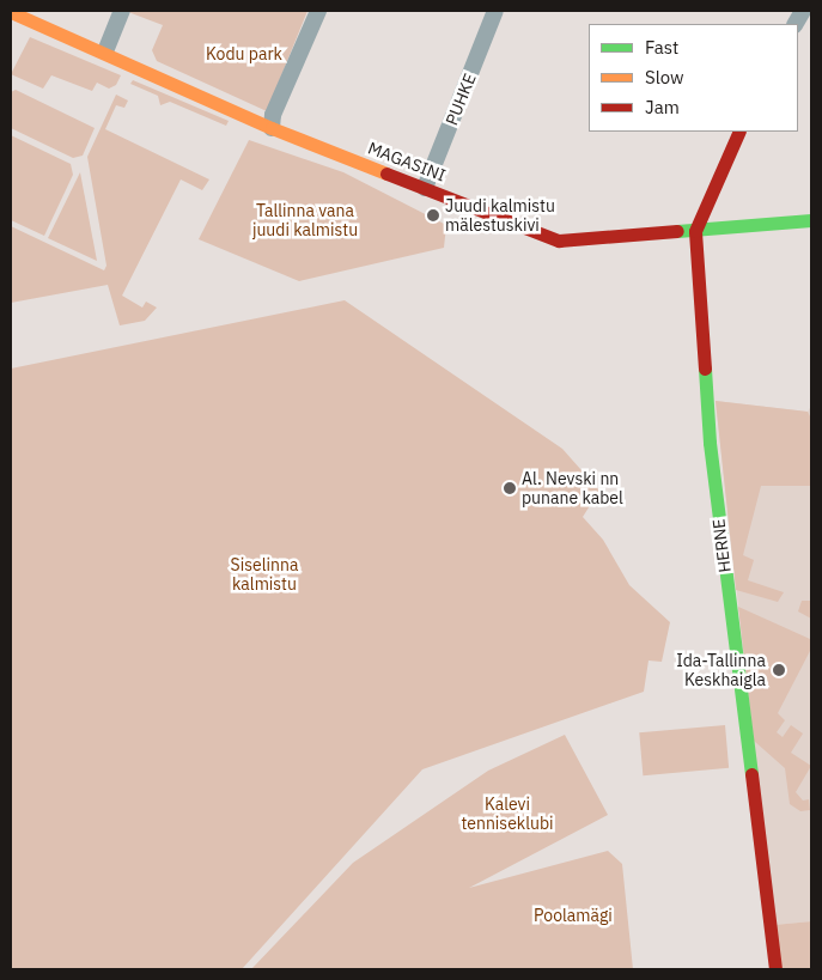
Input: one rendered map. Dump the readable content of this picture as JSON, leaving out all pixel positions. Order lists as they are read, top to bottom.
{
  "streets": {
    "street": ["PUHKE", "MAGASINI", "HERNE"]
  },
  "crossings": [
    ["PUHKE", "MAGASINI"],
    ["MAGASINI", "HERNE"]
  ],
  "parks": [
    "Kodu park",
    "Tallinna vana juudi kalmistu",
    "Siselinna kalmistu",
    "Kalevi tenniseklubi",
    "Poolamägi"
  ],
  "places": ["Juudi kalmistu mälestuskivi", "Al. Nevski nn punane kabel", "Ida-Tallinna Keskhaigla"],
  "legend": ["Fast", "Slow", "Jam"]
}
